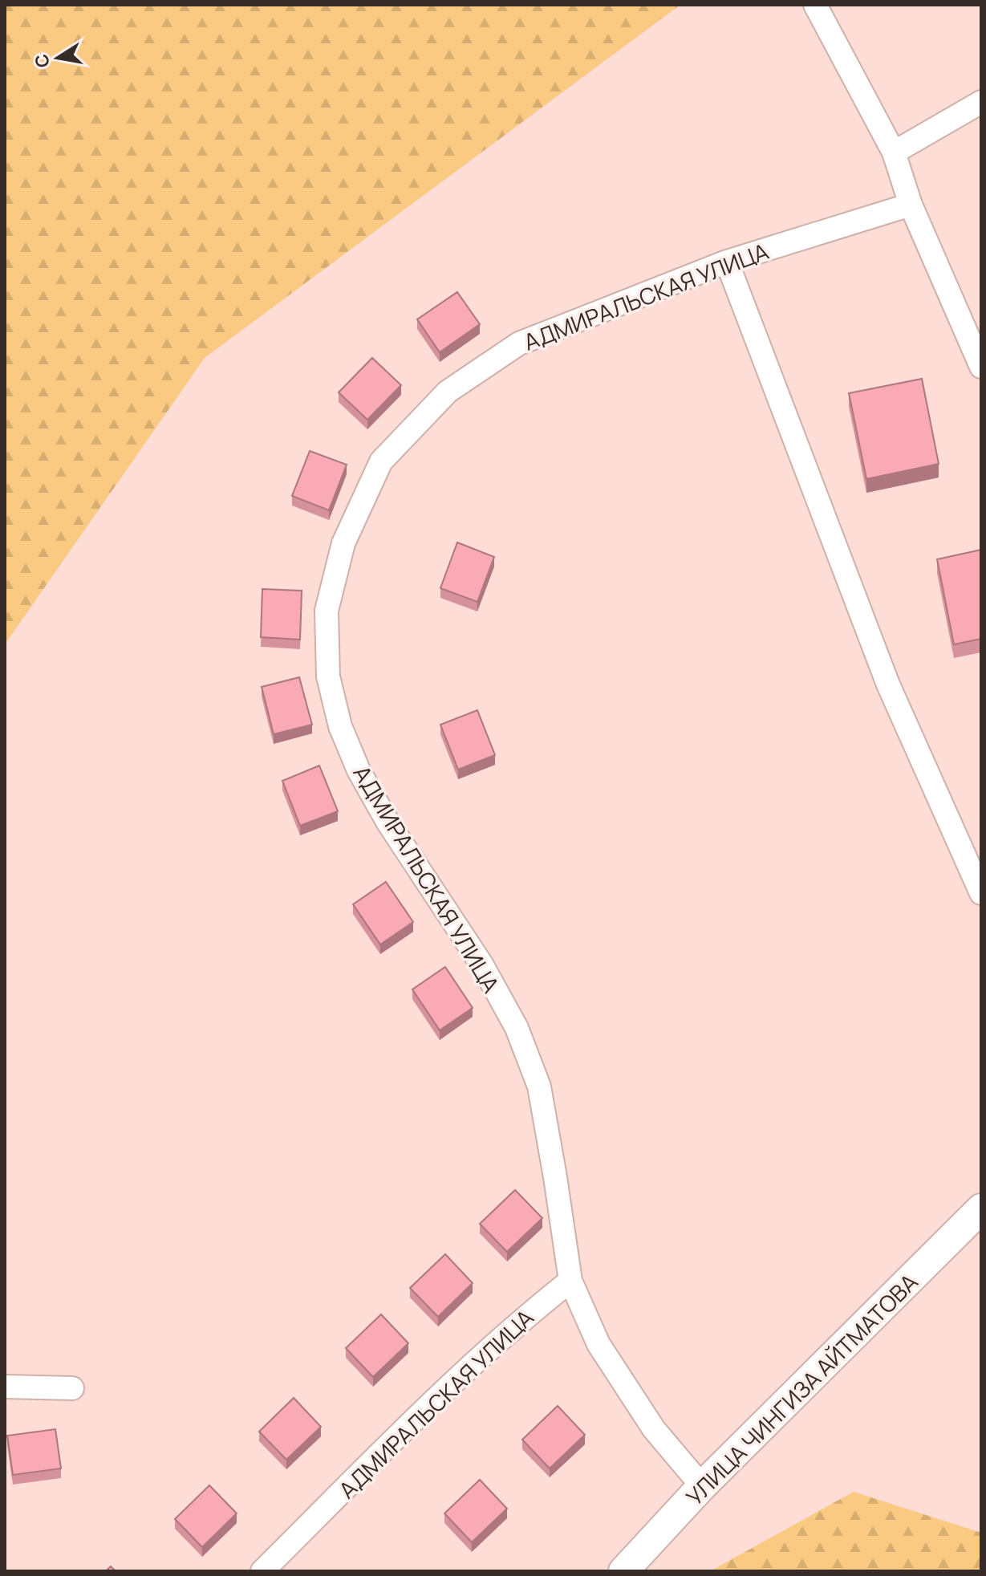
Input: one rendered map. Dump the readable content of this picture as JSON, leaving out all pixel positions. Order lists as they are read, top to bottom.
{
  "streets": {
    "street": ["АДМИРАЛЬСКАЯ УЛИЦА", "УЛИЦА ЧИНГИЗА АЙТМАТОВА"]
  },
  "north": "left"
}
